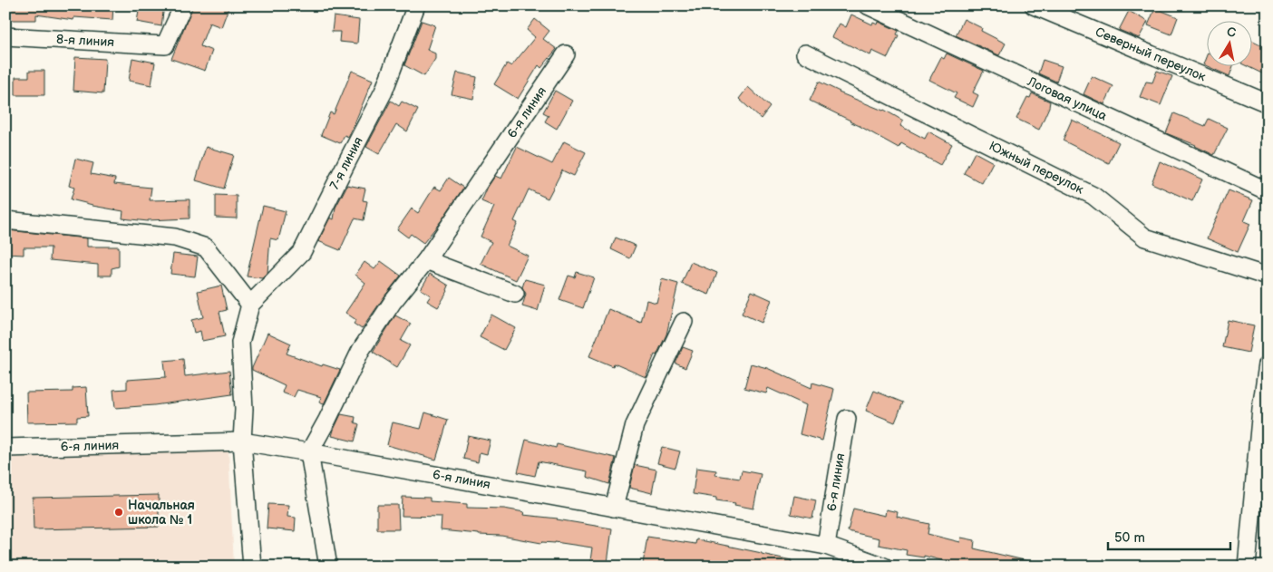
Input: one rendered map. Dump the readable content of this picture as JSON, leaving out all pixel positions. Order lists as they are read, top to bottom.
{
  "streets": {
    "street": [
      "8-я линия",
      "Северный переулок",
      "Логовая улица",
      "6-я линия",
      "7-я линия",
      "Южный переулок"
    ]
  },
  "places": ["Начальная школа № 1"],
  "scale_bar": "50 m",
  "north": "top"
}
